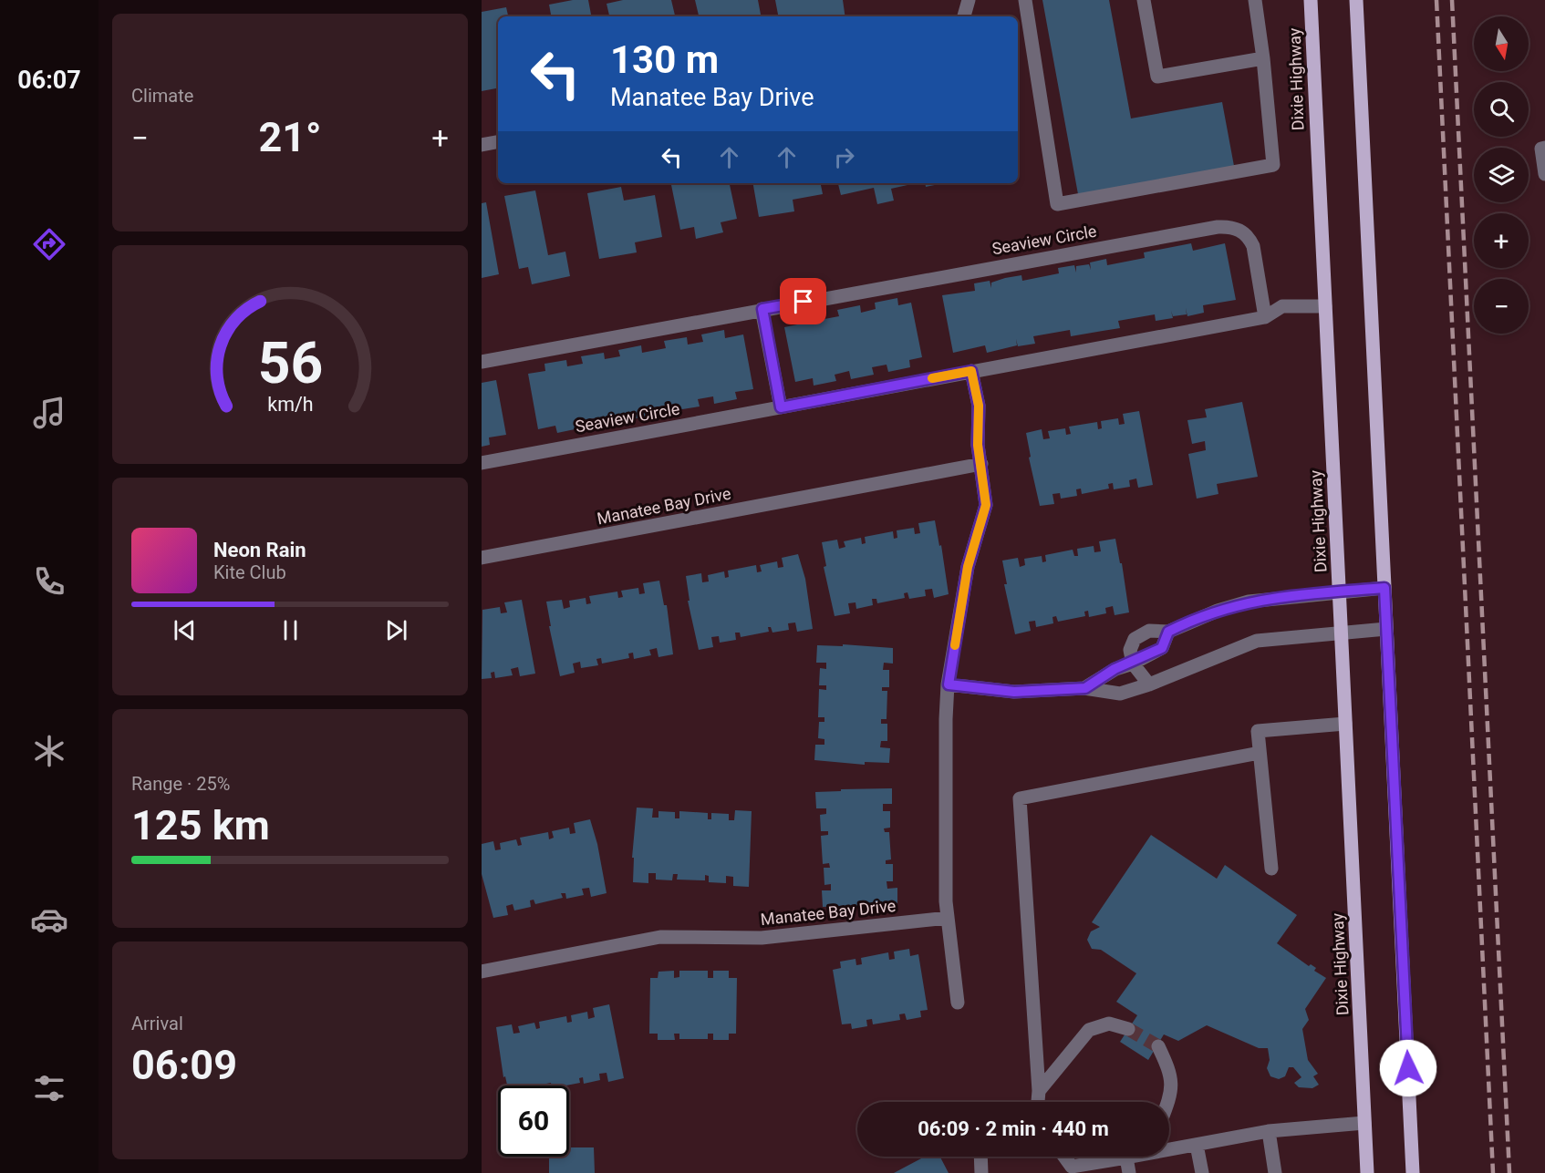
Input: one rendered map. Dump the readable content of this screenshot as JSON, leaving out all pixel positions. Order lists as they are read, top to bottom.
{
  "streets": {
    "main road": ["Dixie Highway"],
    "street": ["Seaview Circle", "Manatee Bay Drive"]
  },
  "crossings": [
    ["Dixie Highway", "Seaview Circle"]
  ],
  "north": "bottom",
  "page": {
    "tabs": "06:07",
    "tile": [
      "Climate",
      ["Range · 25%", "125 km"],
      ["Arrival", "06:09"]
    ],
    "map_buttons": ["+", "−"],
    "turn": ["130 m", "Manatee Bay Drive"],
    "heat": ["−", "21°", "+"],
    "song": ["Neon Rain", "Kite Club"],
    "limit": "60",
    "trip": "06:09 · 2 min · 440 m",
    "gauge": ["56", "km/h"]
  }
}
